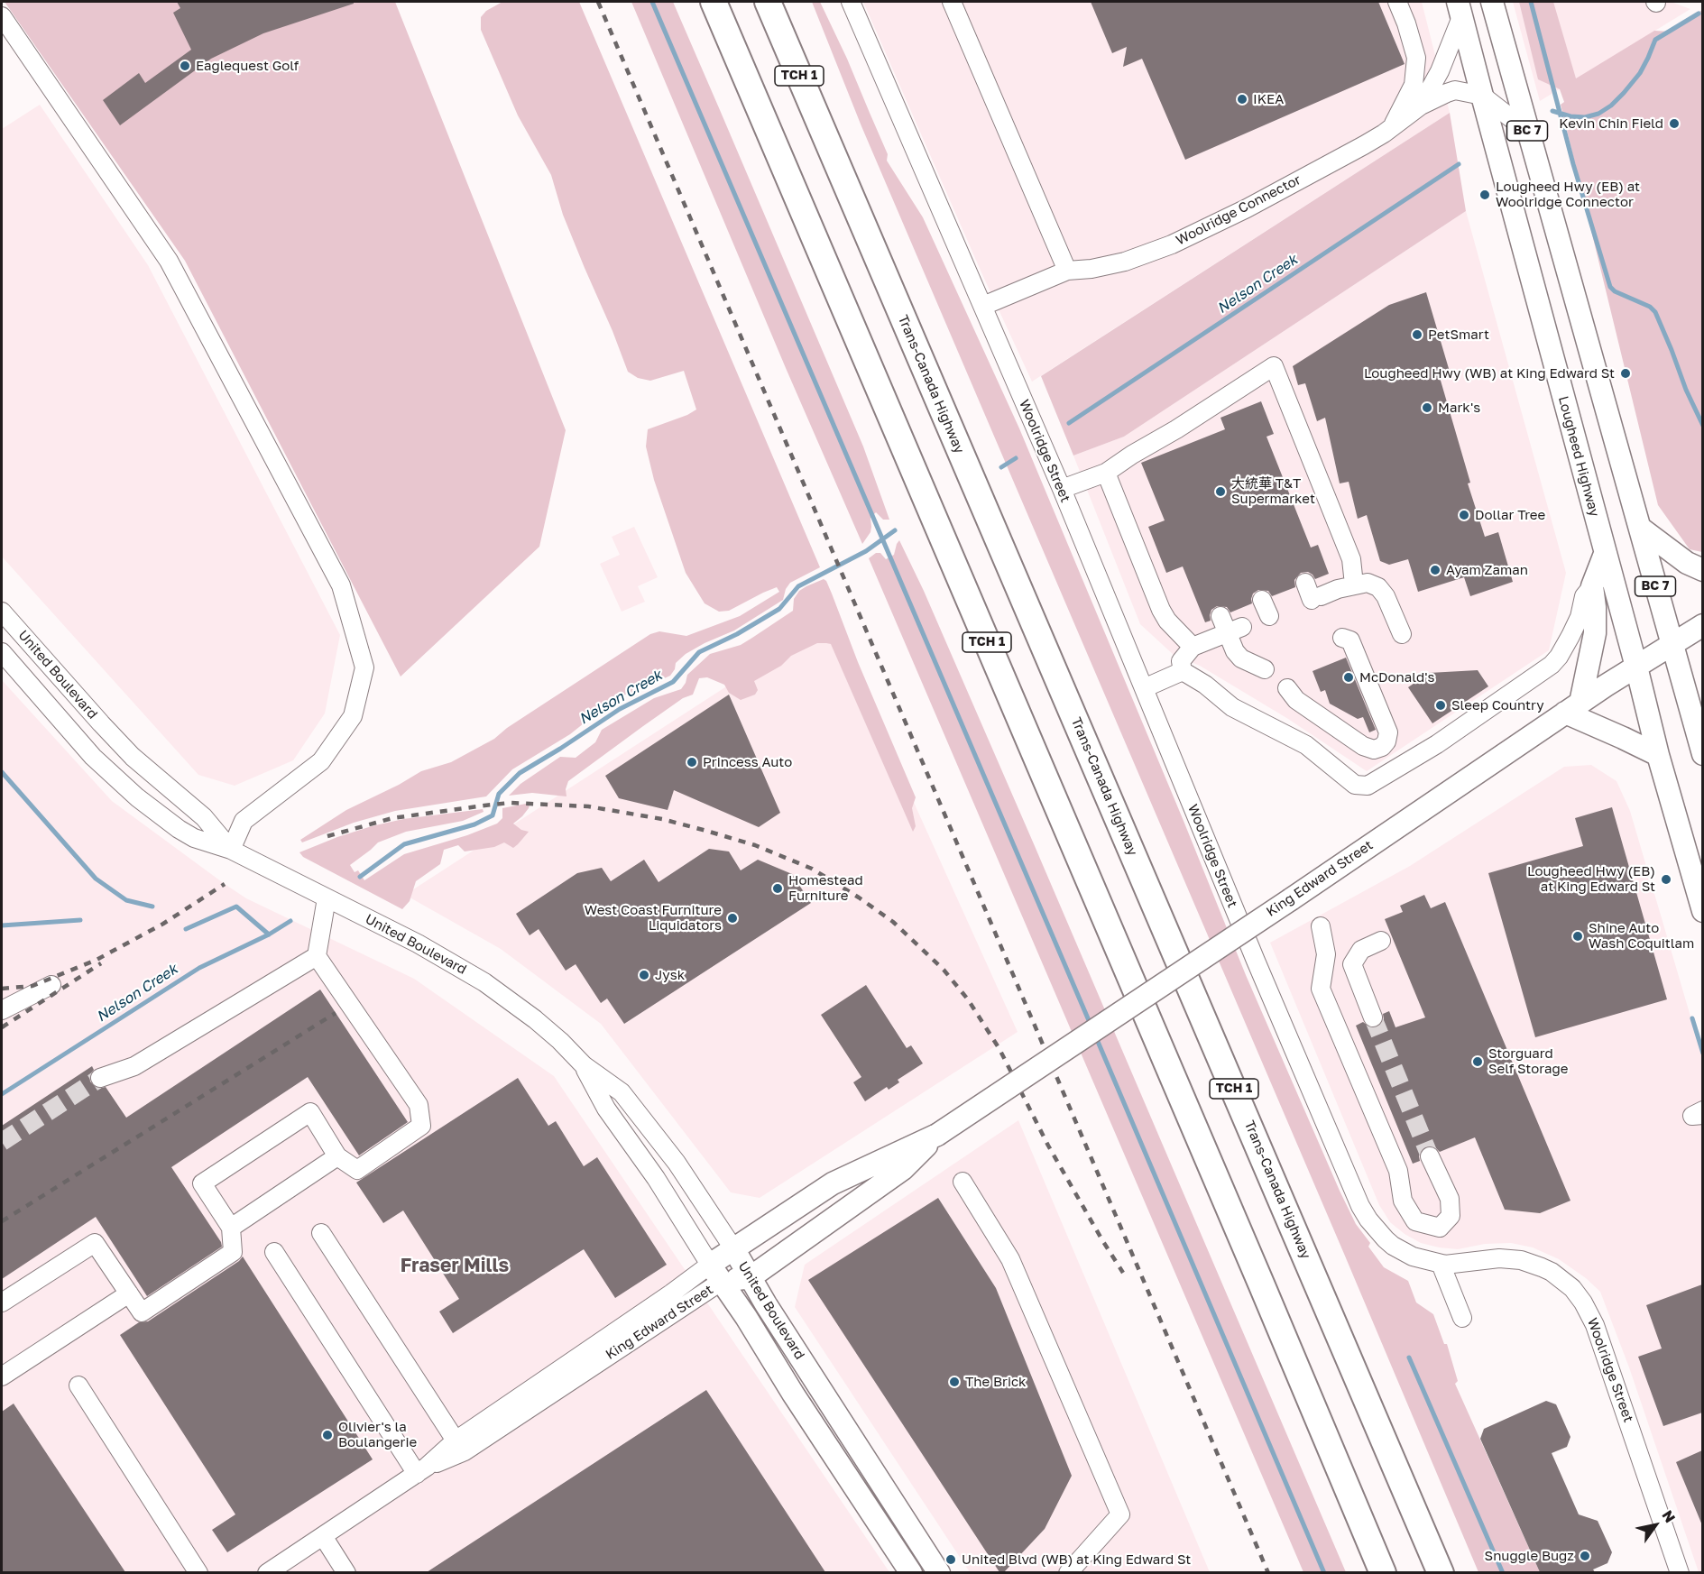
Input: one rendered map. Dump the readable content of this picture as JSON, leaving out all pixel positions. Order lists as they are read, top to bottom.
{
  "streets": {
    "highway": ["TCH 1", "Trans-Canada Highway"],
    "main road": [
      "BC 7",
      "Lougheed Highway",
      "United Boulevard",
      "King Edward Street"
    ],
    "street": ["Woolridge Connector", "Woolridge Street"]
  },
  "crossings": [
    ["BC 7", "King Edward Street"],
    ["Woolridge Connector", "Woolridge Street"],
    ["Woolridge Connector", "Lougheed Highway"],
    ["Lougheed Highway", "King Edward Street"],
    ["United Boulevard", "King Edward Street"]
  ],
  "districts": ["Fraser Mills"],
  "water": ["Nelson Creek"],
  "places": [
    "Eaglequest Golf",
    "IKEA",
    "Kevin Chin Field",
    "Lougheed Hwy (EB) at Woolridge Connector",
    "PetSmart",
    "Lougheed Hwy (WB) at King Edward St",
    "Mark's",
    "大統華 T&T Supermarket",
    "Dollar Tree",
    "Ayam Zaman",
    "McDonald's",
    "Sleep Country",
    "Princess Auto",
    "Lougheed Hwy (EB) at King Edward St",
    "Homestead Furniture",
    "West Coast Furniture Liquidators",
    "Shine Auto Wash Coquitlam",
    "Jysk",
    "Storguard Self Storage",
    "The Brick",
    "Olivier's la Boulangerie",
    "Snuggle Bugz",
    "United Blvd (WB) at King Edward St"
  ],
  "north": "top right"
}
